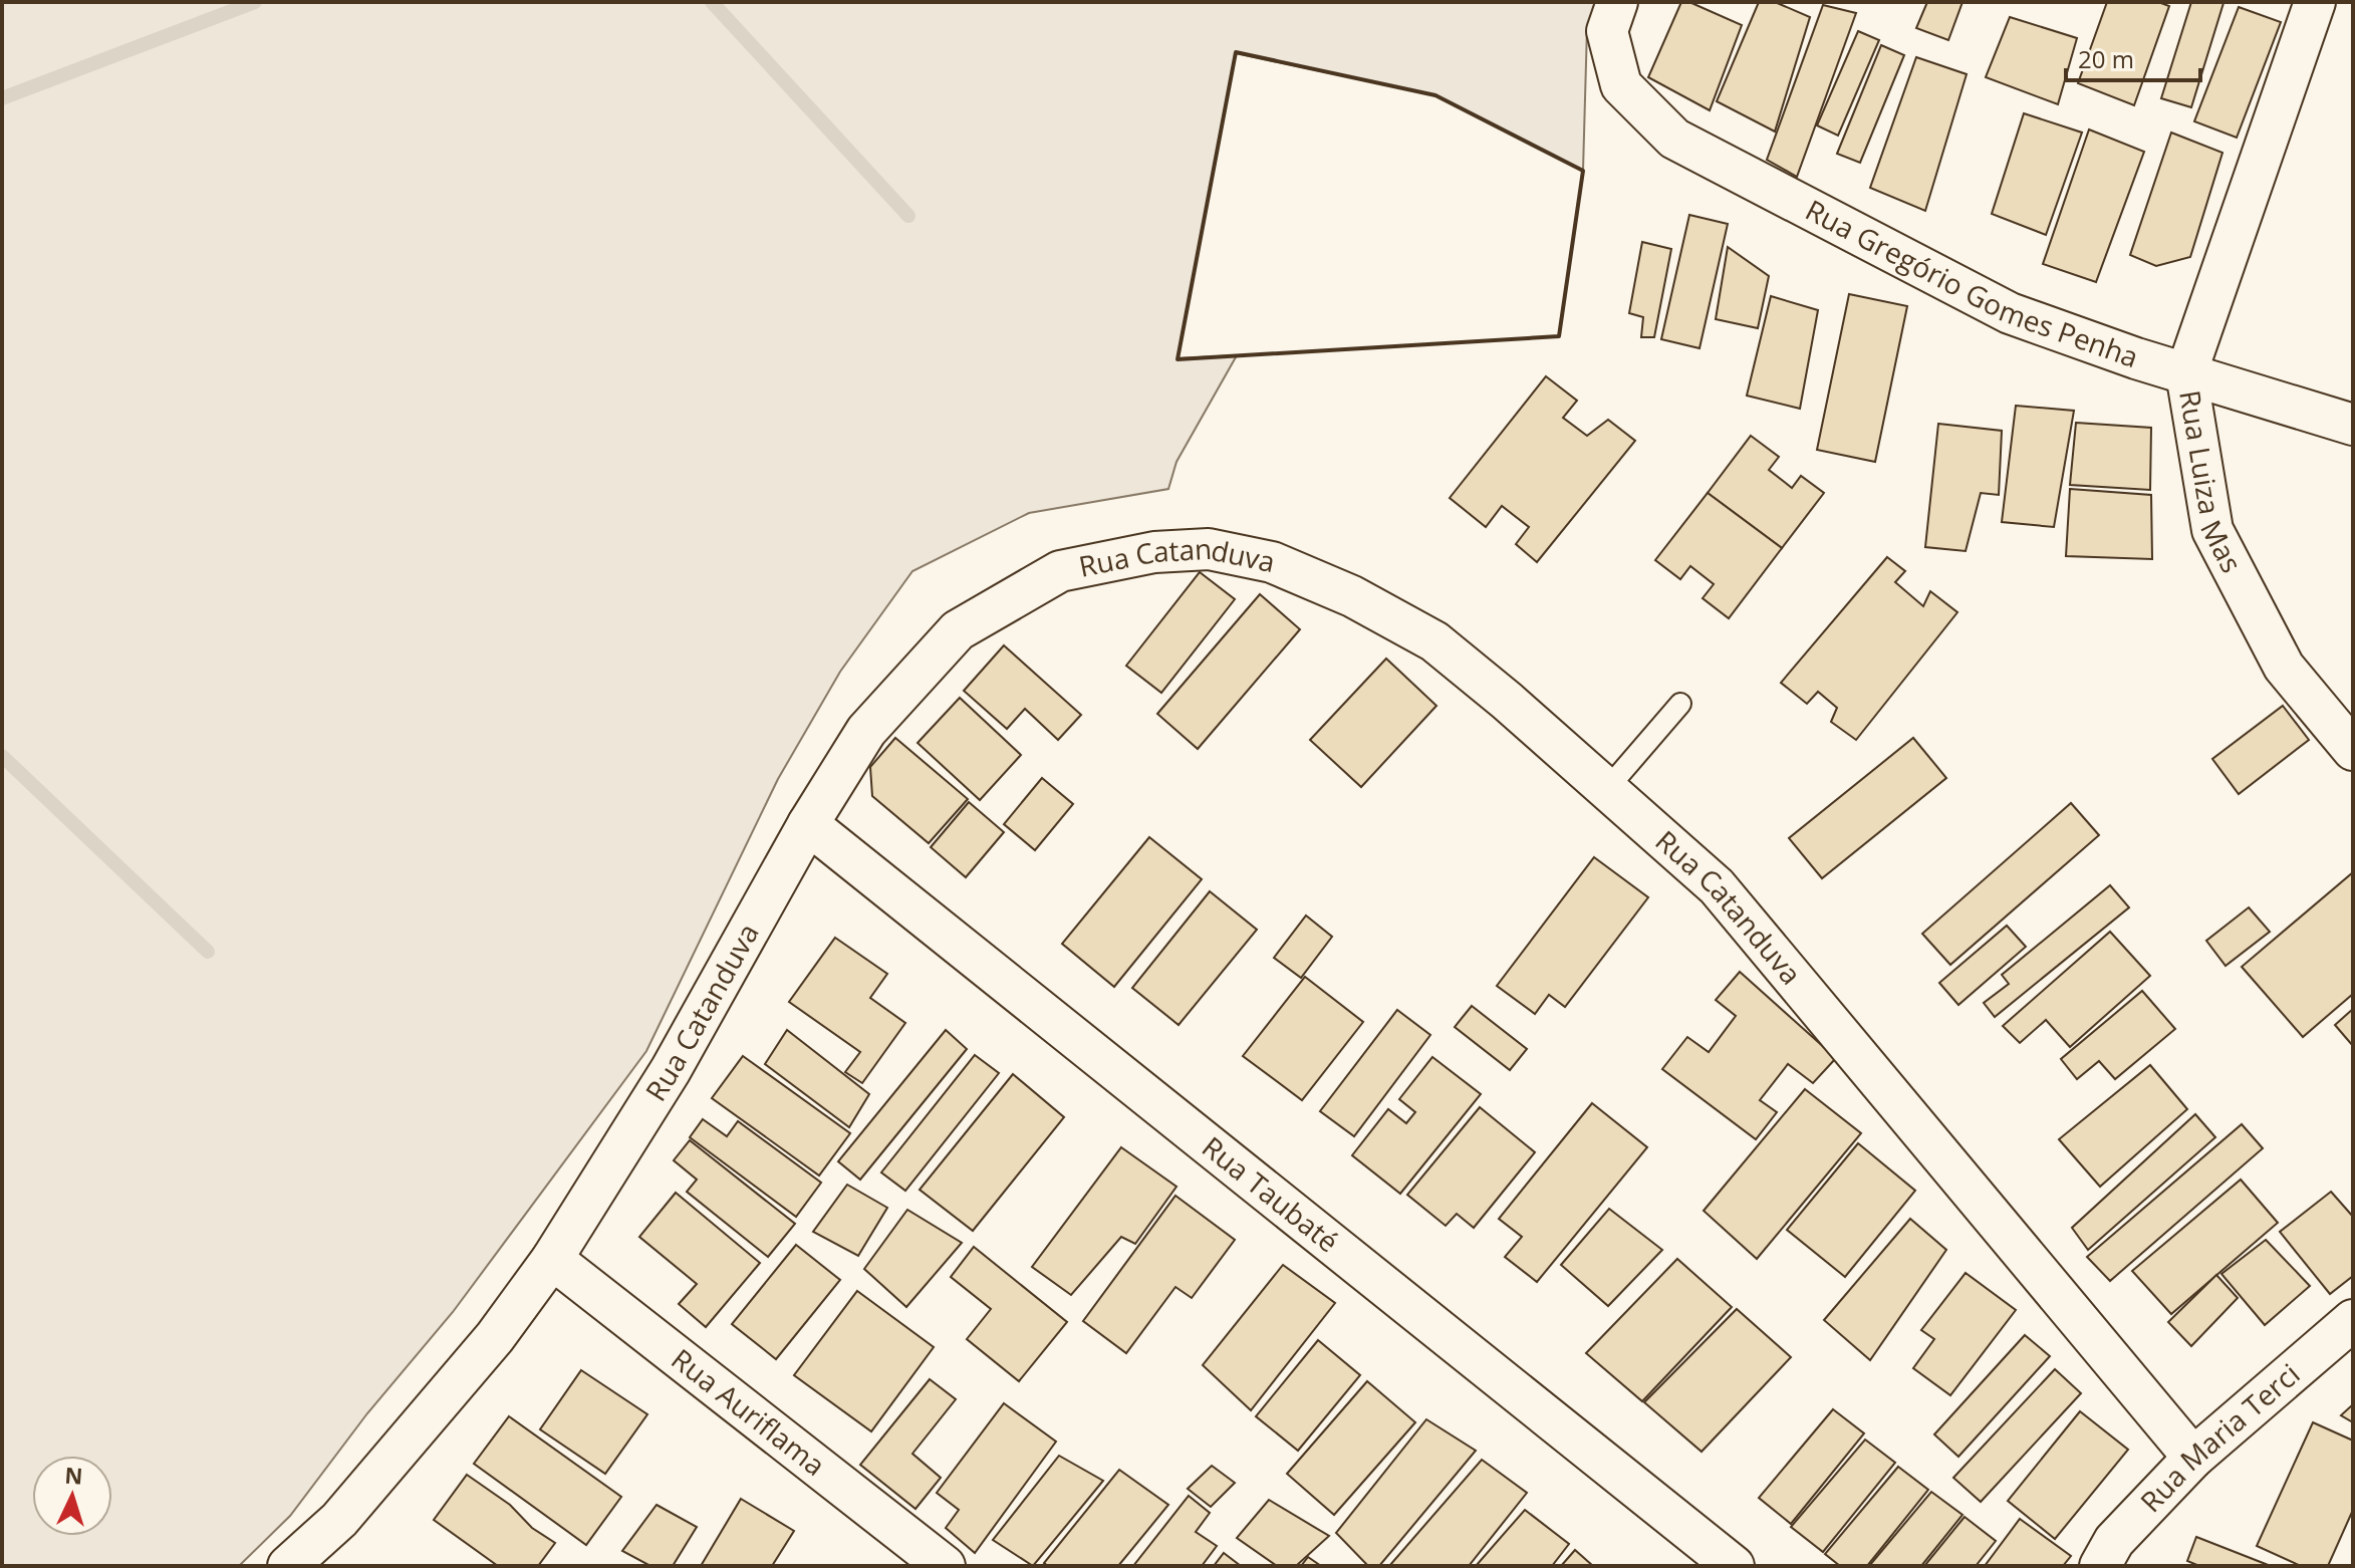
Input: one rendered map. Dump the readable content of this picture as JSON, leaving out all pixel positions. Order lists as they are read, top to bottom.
{
  "streets": {
    "street": [
      "Rua Gregório Gomes Penha",
      "Rua Luiza Mas",
      "Rua Catanduva",
      "Rua Taubaté",
      "Rua Auriflama",
      "Rua Maria Terci"
    ]
  },
  "crossings": [
    ["Rua Gregório Gomes Penha", "Rua Luiza Mas"],
    ["Rua Catanduva", "Rua Taubaté"],
    ["Rua Catanduva", "Rua Auriflama"],
    ["Rua Catanduva", "Rua Maria Terci"]
  ],
  "scale_bar": "20 m",
  "north": "top"
}
